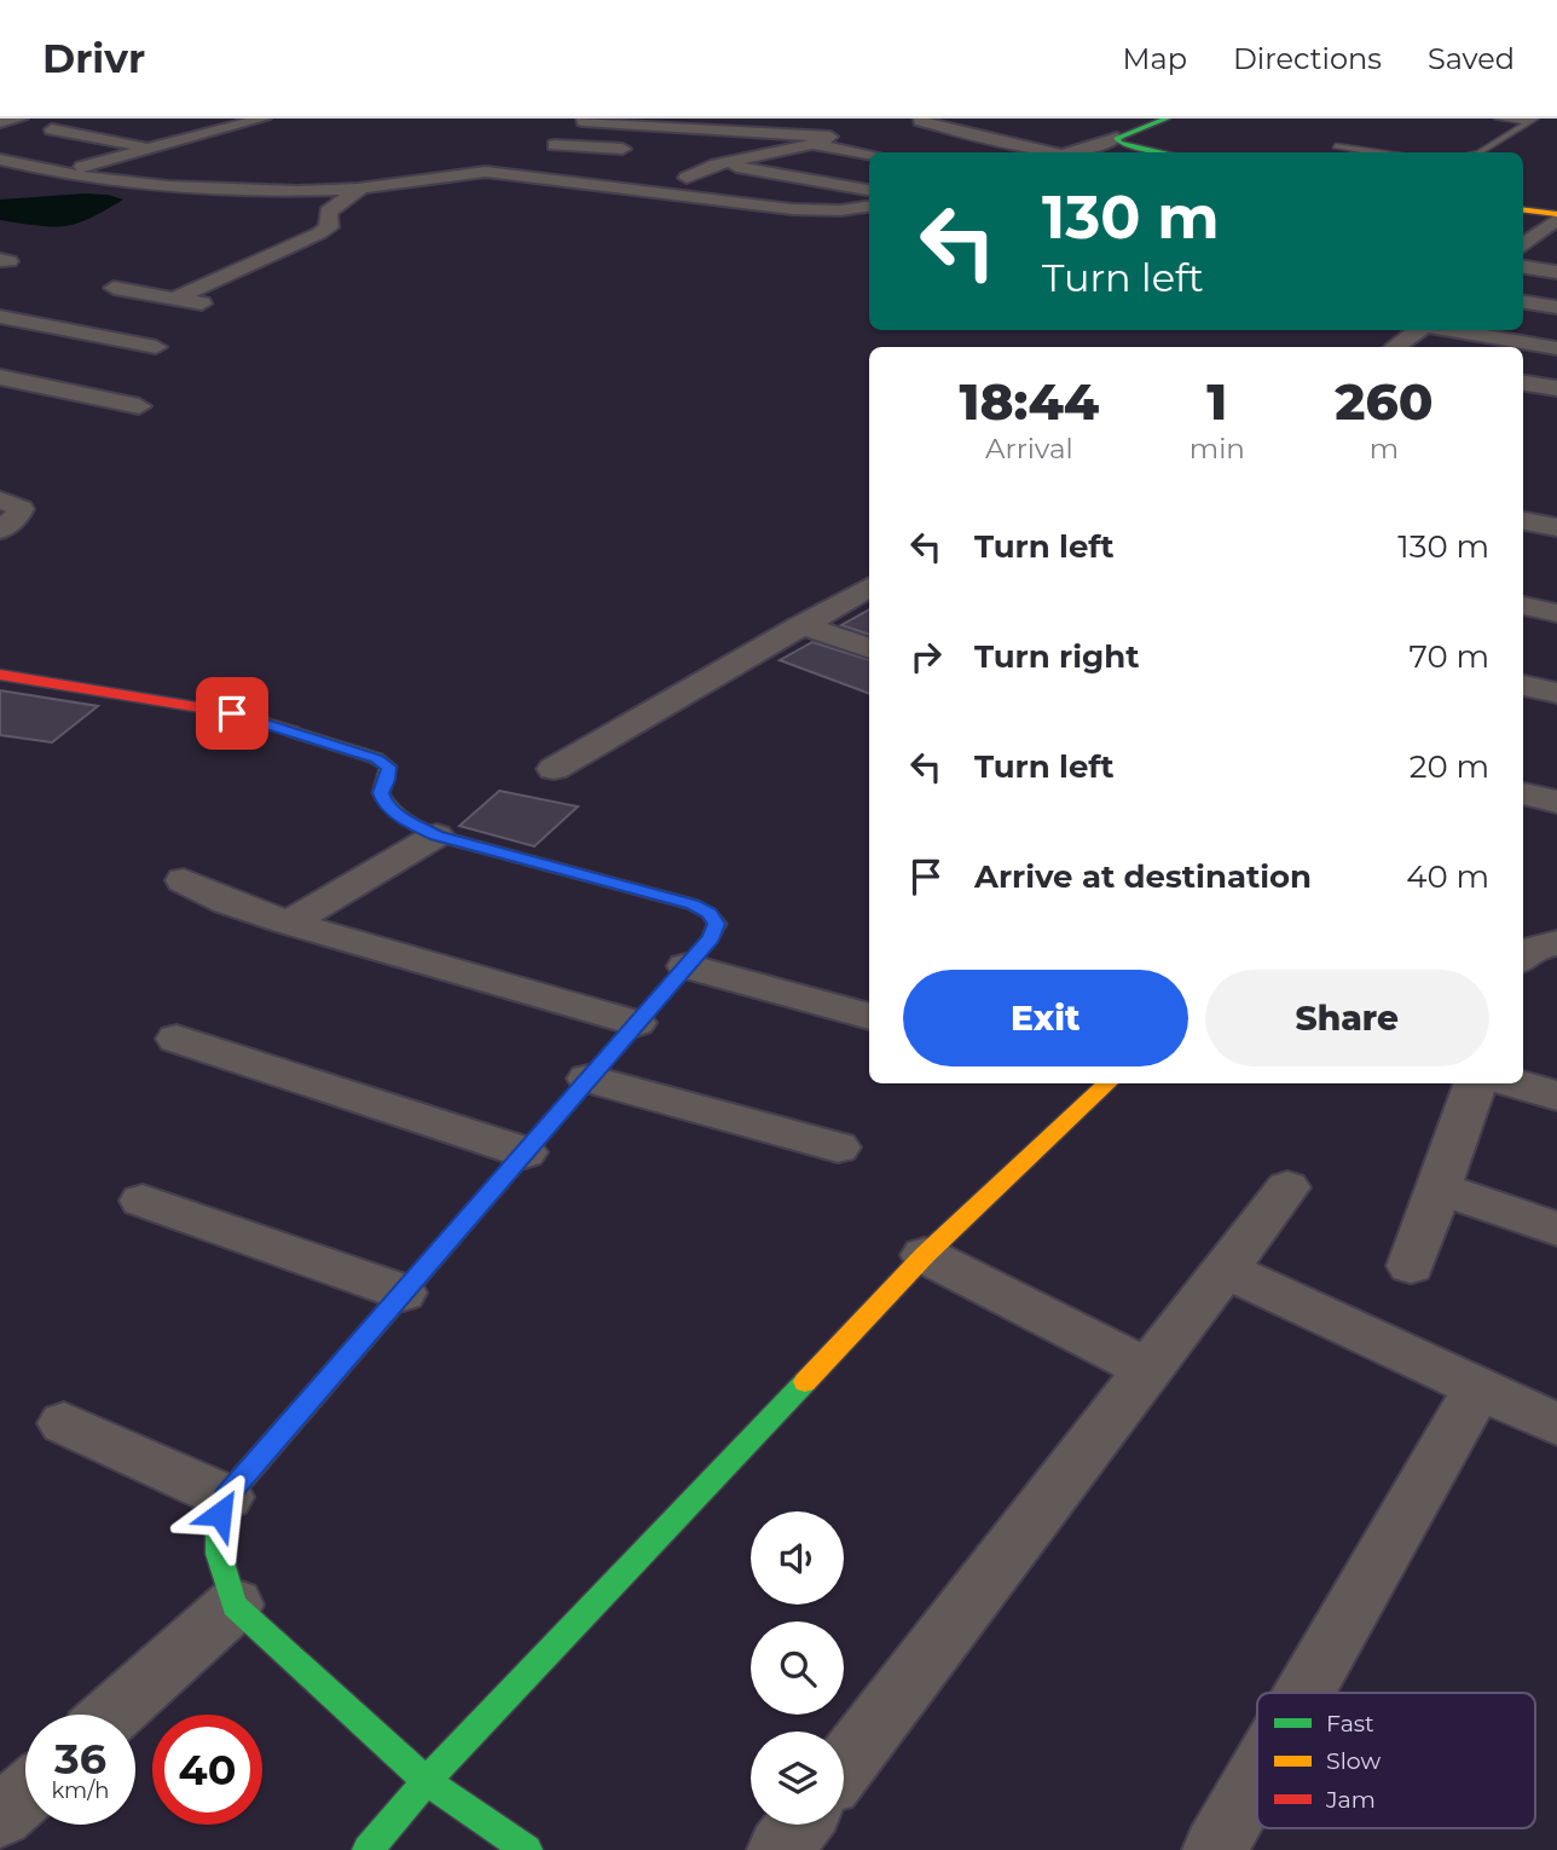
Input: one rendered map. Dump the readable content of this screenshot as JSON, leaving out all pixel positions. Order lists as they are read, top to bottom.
{
  "legend": ["Fast", "Slow", "Jam"],
  "page": {
    "header": "Drivr",
    "nav": ["Map", "Directions", "Saved"],
    "turn": ["130 m", "Turn left"],
    "eta": [
      "18:44",
      "Arrival",
      "1",
      "min",
      "260",
      "m"
    ],
    "list": [
      {
        "name": "Turn left",
        "value": "130 m"
      },
      {
        "name": "Turn right",
        "value": "70 m"
      },
      {
        "name": "Turn left",
        "value": "20 m"
      },
      {
        "name": "Arrive at destination",
        "value": "40 m"
      }
    ],
    "buttons": ["Exit", "Share"],
    "speed": "36 km/h",
    "limit": "40"
  }
}
